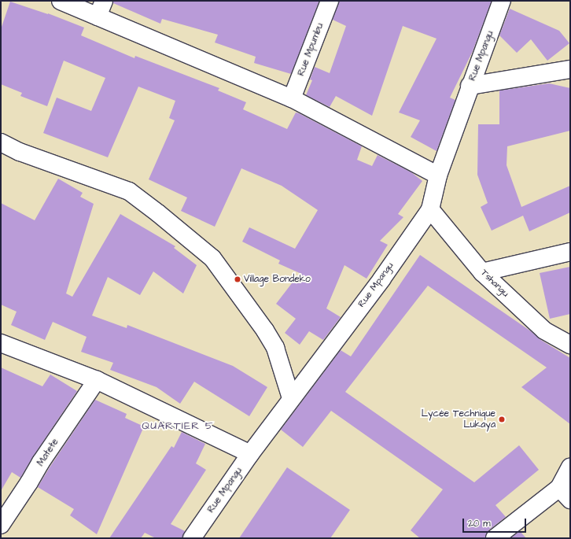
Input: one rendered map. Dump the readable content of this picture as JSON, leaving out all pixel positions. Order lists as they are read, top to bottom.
{
  "streets": {
    "street": [
      "Rue Mpumbu",
      "Rue Mpangu",
      "Tshangu",
      "Matete"
    ]
  },
  "crossings": [
    ["Rue Mpangu", "Tshangu"]
  ],
  "districts": ["QUARTIER 5"],
  "places": ["Village Bondeko", "Lycée Technique Lukaya"],
  "scale_bar": "20 m"
}
